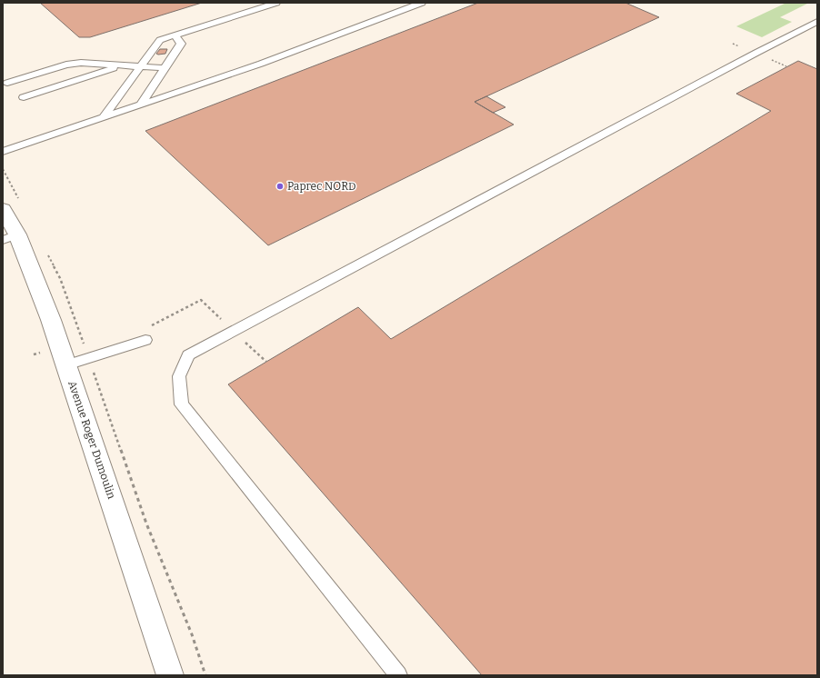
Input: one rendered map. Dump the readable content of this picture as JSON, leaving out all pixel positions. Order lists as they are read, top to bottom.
{
  "streets": {
    "main road": ["Avenue Roger Dumoulin"]
  },
  "places": ["Paprec NORD"]
}
